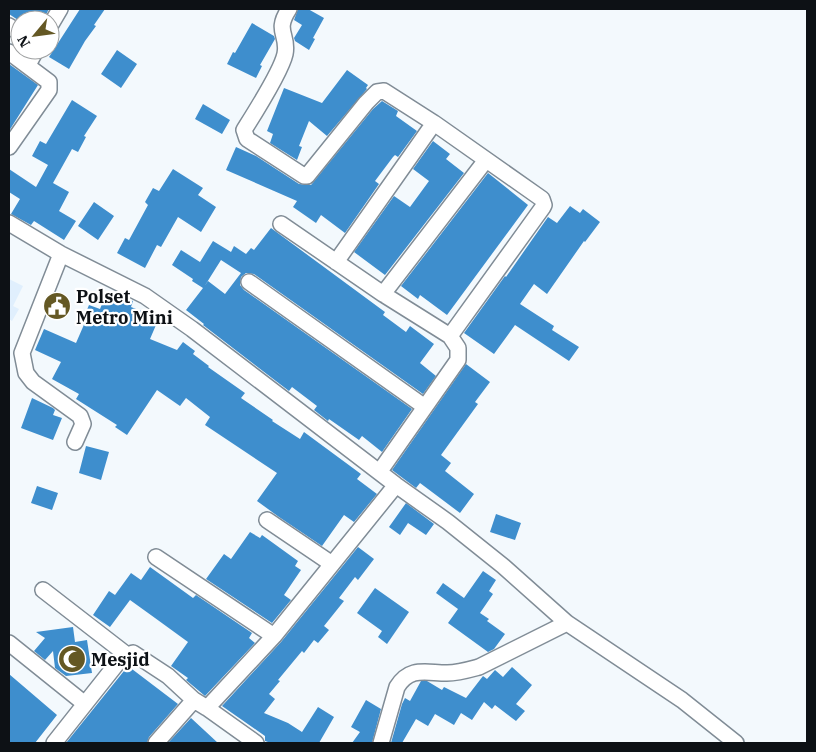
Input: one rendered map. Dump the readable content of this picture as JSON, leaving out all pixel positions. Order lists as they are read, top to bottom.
{
  "places": {
    "public building": ["Polset Metro Mini"],
    "mosque": ["Mesjid"]
  },
  "north": "bottom left"
}
